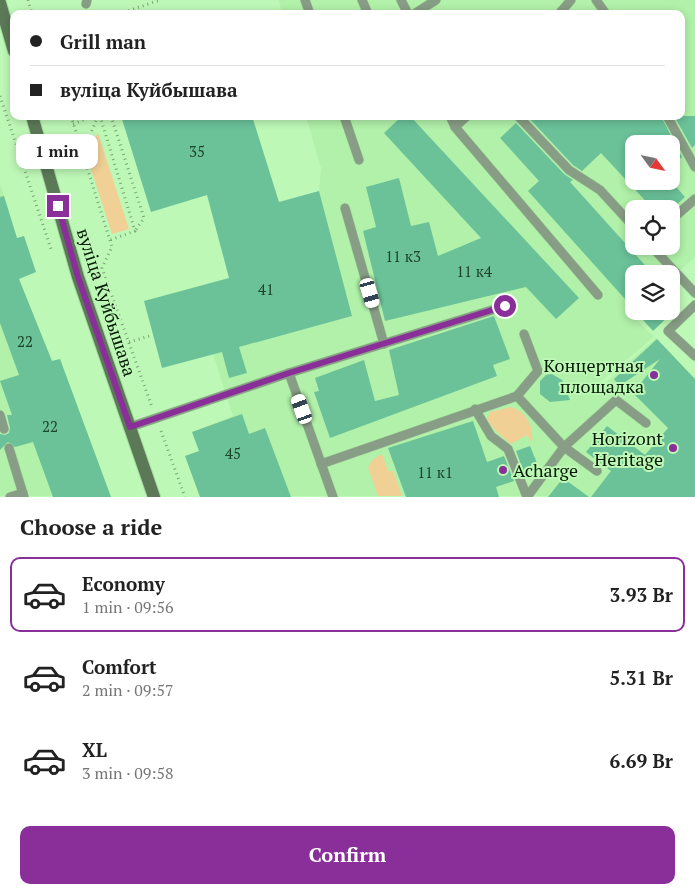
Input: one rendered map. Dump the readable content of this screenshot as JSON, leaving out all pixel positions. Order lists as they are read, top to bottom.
{
  "streets": {
    "main road": ["вуліца Куйбышава"]
  },
  "places": ["Концертная площадка", "Horizont Heritage", "Acharge"],
  "house_numbers": [
    "35",
    "11 к3",
    "11 к4",
    "41",
    "22",
    "22",
    "45",
    "11 к1"
  ],
  "north": "bottom right",
  "page": {
    "banner": ["Grill man", "вуліца Куйбышава"],
    "bubble": "1 min",
    "heading": "Choose a ride",
    "list": [
      {
        "name": "Economy",
        "note": "1 min · 09:56",
        "value": "3.93 Br"
      },
      {
        "name": "Comfort",
        "note": "2 min · 09:57",
        "value": "5.31 Br"
      },
      {
        "name": "XL",
        "note": "3 min · 09:58",
        "value": "6.69 Br"
      }
    ],
    "buttons": "Confirm"
  }
}
